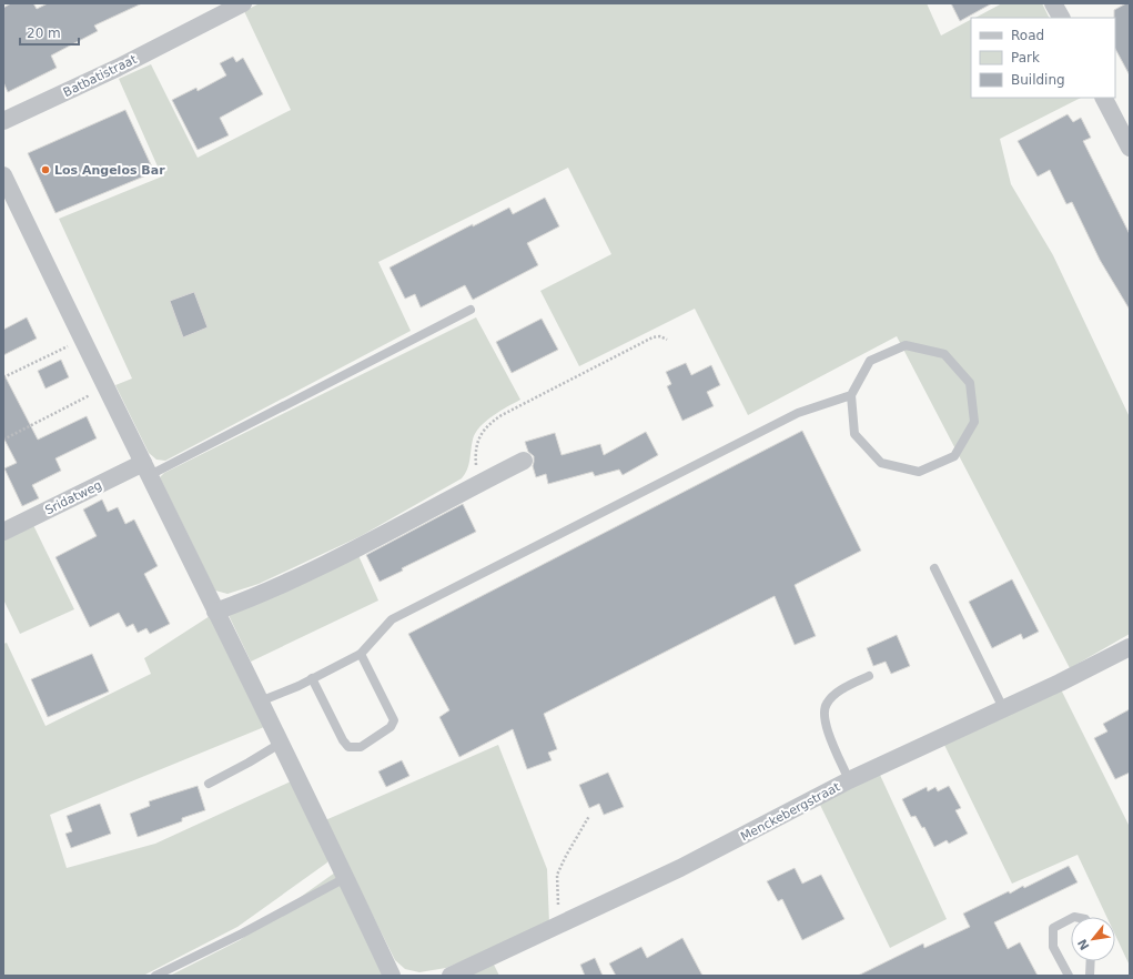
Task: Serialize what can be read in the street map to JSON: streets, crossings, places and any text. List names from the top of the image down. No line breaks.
{"streets":{"street":["Batbatistraat","Sridatweg","Menckebergstraat"]},"places":["Los Angelos Bar"],"legend":["Road","Park","Building"],"scale_bar":"20 m","north":"bottom left"}
